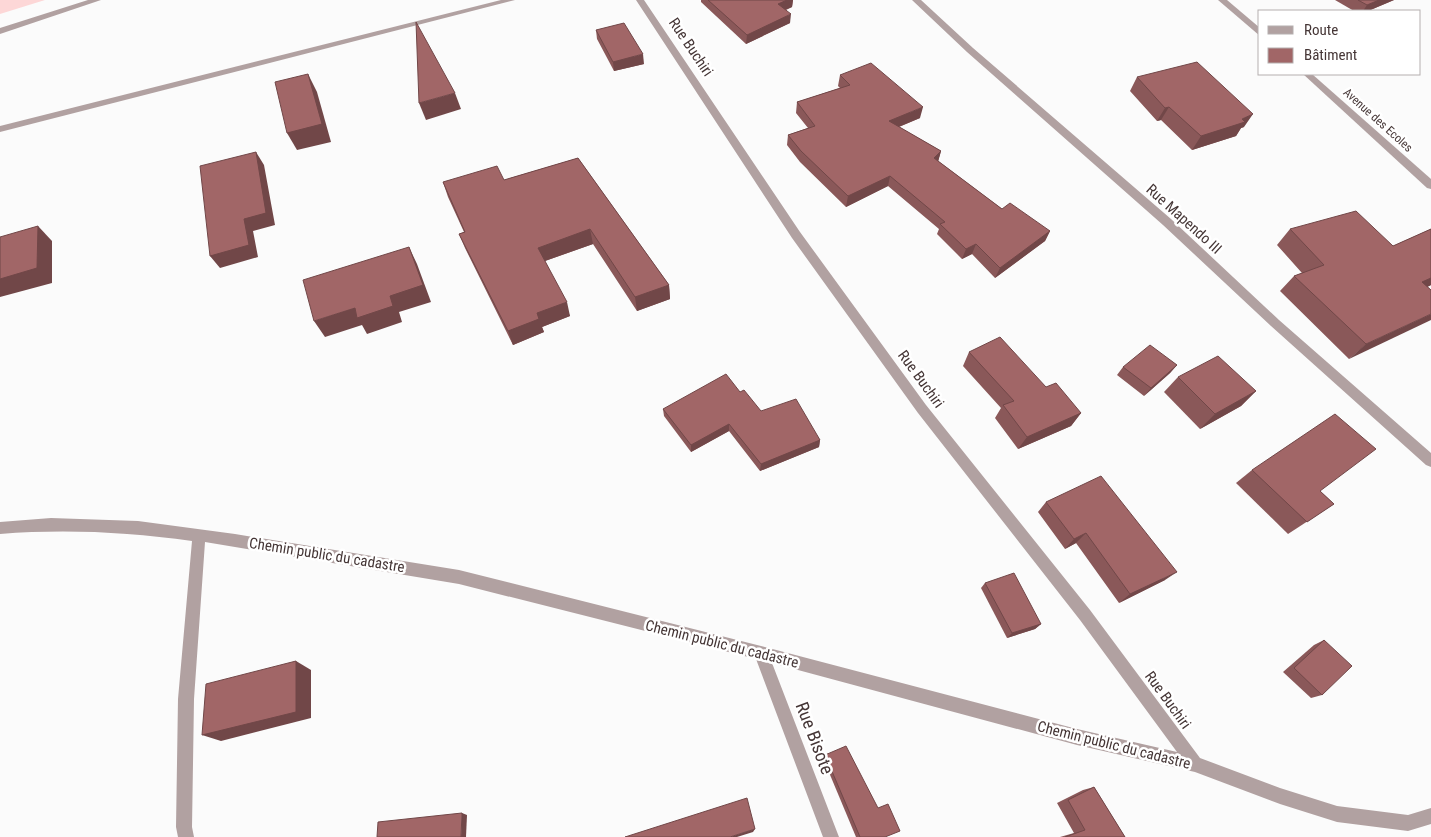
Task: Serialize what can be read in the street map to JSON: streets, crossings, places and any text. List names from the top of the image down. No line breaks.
{"streets":{"street":["Rue Buchiri","Avenue des Ecoles","Rue Mapendo III","Chemin public du cadastre","Rue Bisote"]},"crossings":[["Rue Buchiri","Chemin public du cadastre"],["Chemin public du cadastre","Rue Bisote"]],"legend":["Route","Bâtiment"]}
